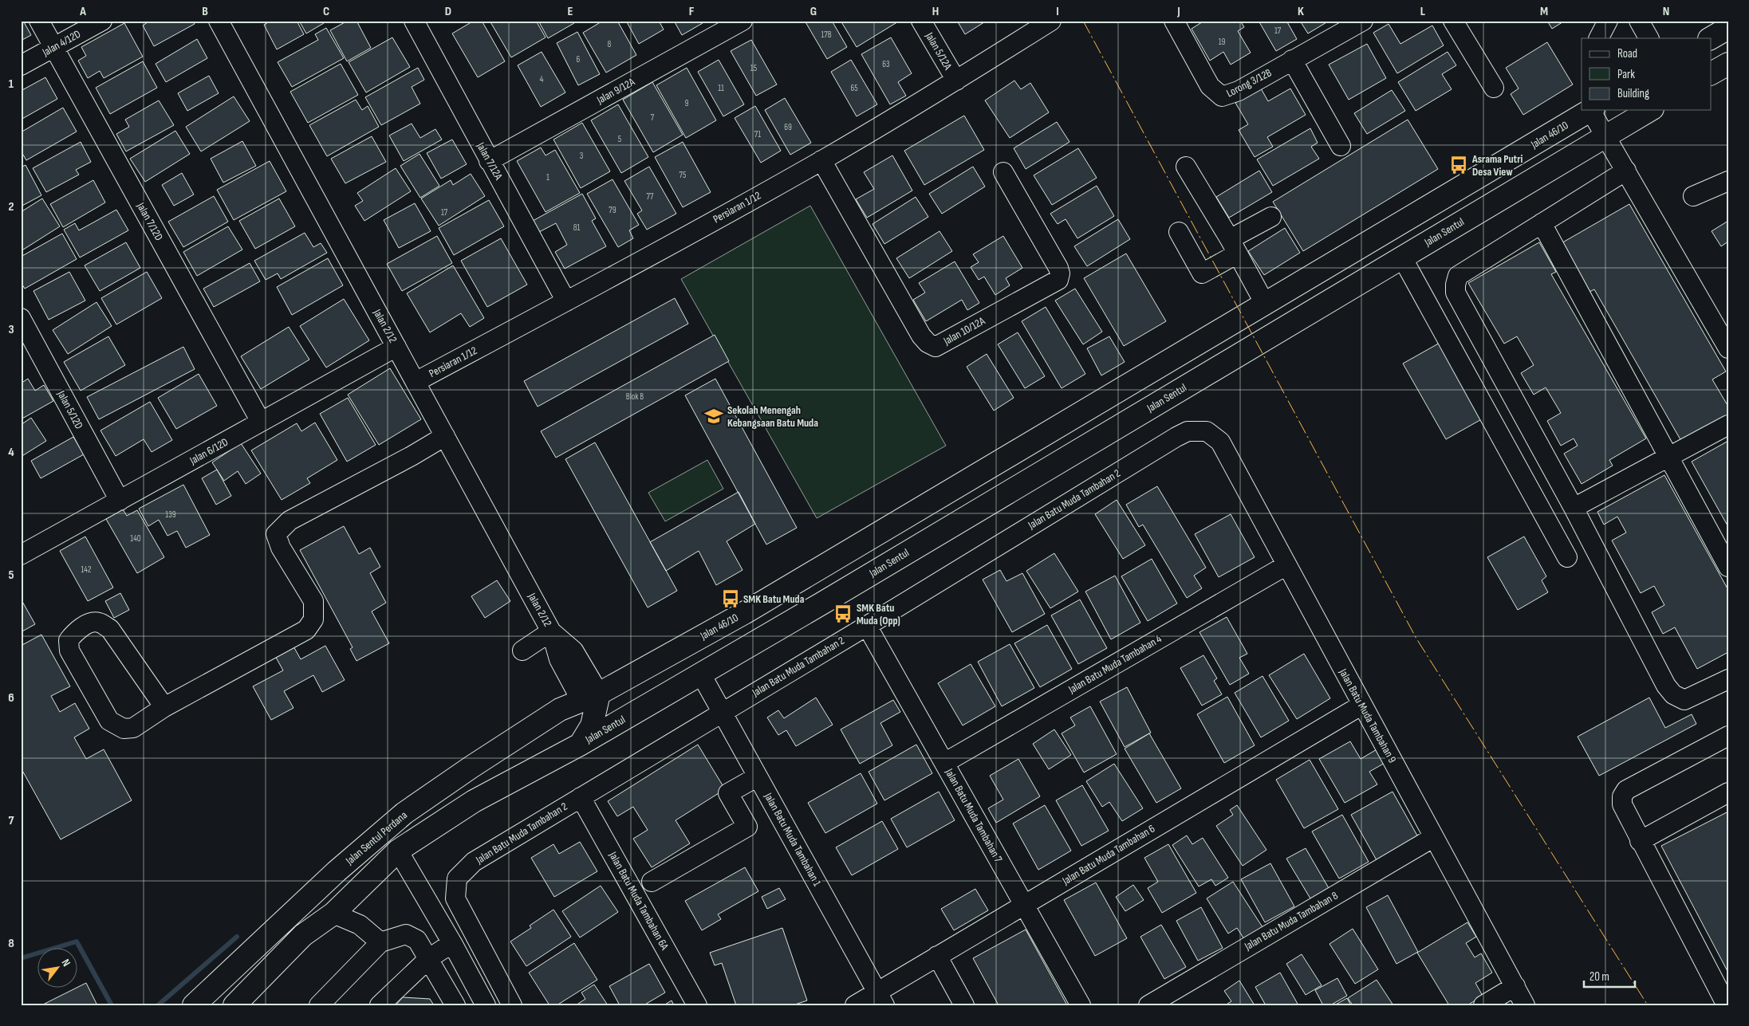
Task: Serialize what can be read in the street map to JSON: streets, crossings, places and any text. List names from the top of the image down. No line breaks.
{"streets":{"main road":["Jalan 46/10","Jalan Sentul","Jalan Sentul Perdana"],"street":["Jalan 4/12D","Jalan 5/12A","Lorong 3/12B","Jalan 9/12A","Jalan 7/12A","Persiaran 1/12","Jalan 7/12D","Jalan 2/12","Jalan 10/12A","Jalan 5/12D","Jalan 6/12D","Jalan Batu Muda Tambahan 2","Jalan Batu Muda Tambahan 4","Jalan Batu Muda Tambahan 9","Jalan Batu Muda Tambahan 7","Jalan Batu Muda Tambahan 1","Jalan Batu Muda Tambahan 6","Jalan Batu Muda Tambahan 6A","Jalan Batu Muda Tambahan 8"]},"crossings":[["Jalan 4/12D","Jalan 7/12D"],["Jalan 5/12A","Persiaran 1/12"],["Jalan 9/12A","Jalan 7/12A"],["Jalan 46/10","Jalan 2/12"],["Jalan 46/10","Jalan Sentul Perdana"],["Jalan 7/12A","Persiaran 1/12"],["Persiaran 1/12","Jalan 2/12"],["Persiaran 1/12","Jalan 10/12A"],["Jalan 7/12D","Jalan 6/12D"],["Jalan Sentul","Jalan Batu Muda Tambahan 1"],["Jalan 2/12","Jalan 6/12D"],["Jalan 2/12","Jalan Sentul Perdana"],["Jalan 5/12D","Jalan 6/12D"],["Jalan Batu Muda Tambahan 2","Jalan Batu Muda Tambahan 9"],["Jalan Batu Muda Tambahan 2","Jalan Batu Muda Tambahan 7"],["Jalan Batu Muda Tambahan 2","Jalan Batu Muda Tambahan 1"],["Jalan Batu Muda Tambahan 2","Jalan Batu Muda Tambahan 6A"],["Jalan Batu Muda Tambahan 4","Jalan Batu Muda Tambahan 9"],["Jalan Batu Muda Tambahan 4","Jalan Batu Muda Tambahan 7"],["Jalan Batu Muda Tambahan 9","Jalan Batu Muda Tambahan 6"],["Jalan Batu Muda Tambahan 9","Jalan Batu Muda Tambahan 8"],["Jalan Batu Muda Tambahan 7","Jalan Batu Muda Tambahan 6"],["Jalan Batu Muda Tambahan 1","Jalan Batu Muda Tambahan 6"]],"places":{"bus stop":["Asrama Putri Desa View","SMK Batu Muda","SMK Batu Muda (Opp)"],"school or university":["Sekolah Menengah Kebangsaan Batu Muda"]},"house_numbers":["17","17B","19","8","6","63","15","4","11","65","9","7","69","71","5","3","75","1","77","79","17","81","Blok B","139","140","142"],"legend":["Road","Park","Building"],"scale_bar":"20 m","north":"top right","grid":{"columns":["A","B","C","D","E","F","G","H","I","J","K","L","M","N"],"rows":["1","2","3","4","5","6","7","8"]}}
